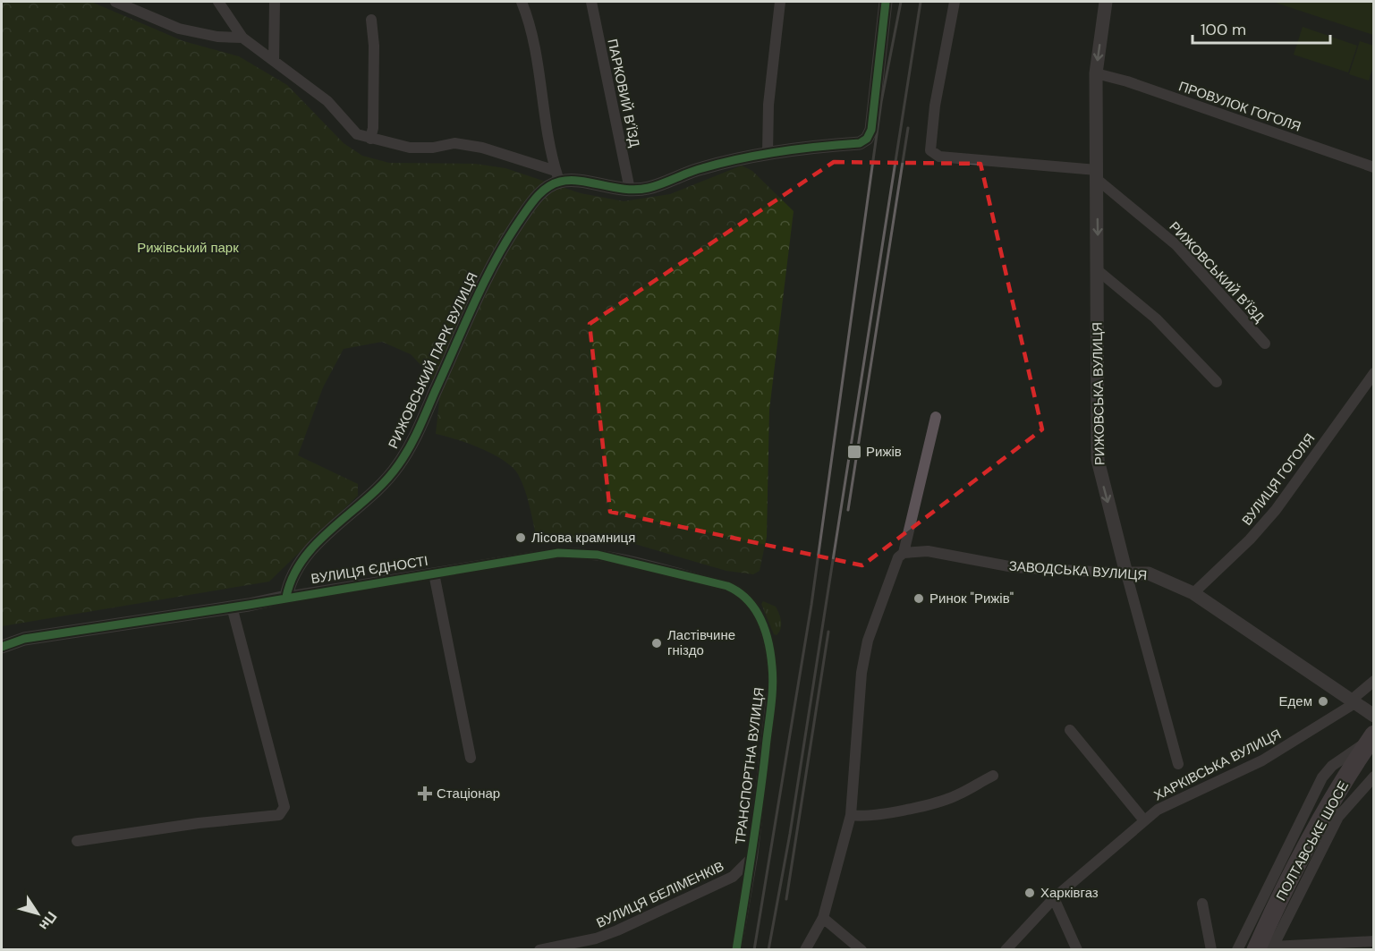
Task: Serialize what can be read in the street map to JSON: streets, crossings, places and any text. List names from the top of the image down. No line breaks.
{"streets":{"highway":["ПОЛТАВСЬКЕ ШОСЕ"],"street":["ПАРКОВИЙ В’ЇЗД","ПРОВУЛОК ГОГОЛЯ","РИЖОВСЬКИЙ В’ЇЗД","РИЖОВСЬКИЙ ПАРК ВУЛИЦЯ","РИЖОВСЬКА ВУЛИЦЯ","ВУЛИЦЯ ГОГОЛЯ","ВУЛИЦЯ ЄДНОСТІ","ЗАВОДСЬКА ВУЛИЦЯ","ХАРКІВСЬКА ВУЛИЦЯ","ТРАНСПОРТНА ВУЛИЦЯ","ВУЛИЦЯ БЕЛІМЕНКІВ"]},"crossings":[["ПРОВУЛОК ГОГОЛЯ","РИЖОВСЬКА ВУЛИЦЯ"],["РИЖОВСЬКИЙ В’ЇЗД","РИЖОВСЬКА ВУЛИЦЯ"],["РИЖОВСЬКИЙ ПАРК ВУЛИЦЯ","ВУЛИЦЯ ЄДНОСТІ"],["РИЖОВСЬКА ВУЛИЦЯ","ЗАВОДСЬКА ВУЛИЦЯ"],["ВУЛИЦЯ ГОГОЛЯ","ЗАВОДСЬКА ВУЛИЦЯ"],["ВУЛИЦЯ ЄДНОСТІ","ТРАНСПОРТНА ВУЛИЦЯ"],["ЗАВОДСЬКА ВУЛИЦЯ","ХАРКІВСЬКА ВУЛИЦЯ"],["ТРАНСПОРТНА ВУЛИЦЯ","ВУЛИЦЯ БЕЛІМЕНКІВ"]],"one_way":["РИЖОВСЬКА ВУЛИЦЯ"],"parks":["Рижівський парк"],"places":{"transit":["Рижів"],"other":["Лісова крамниця","Ринок \"Рижів\"","Ластівчине гніздо","Едем","Харківгаз"],"health":["Стаціонар"]},"scale_bar":"100 m","north":"bottom right"}
